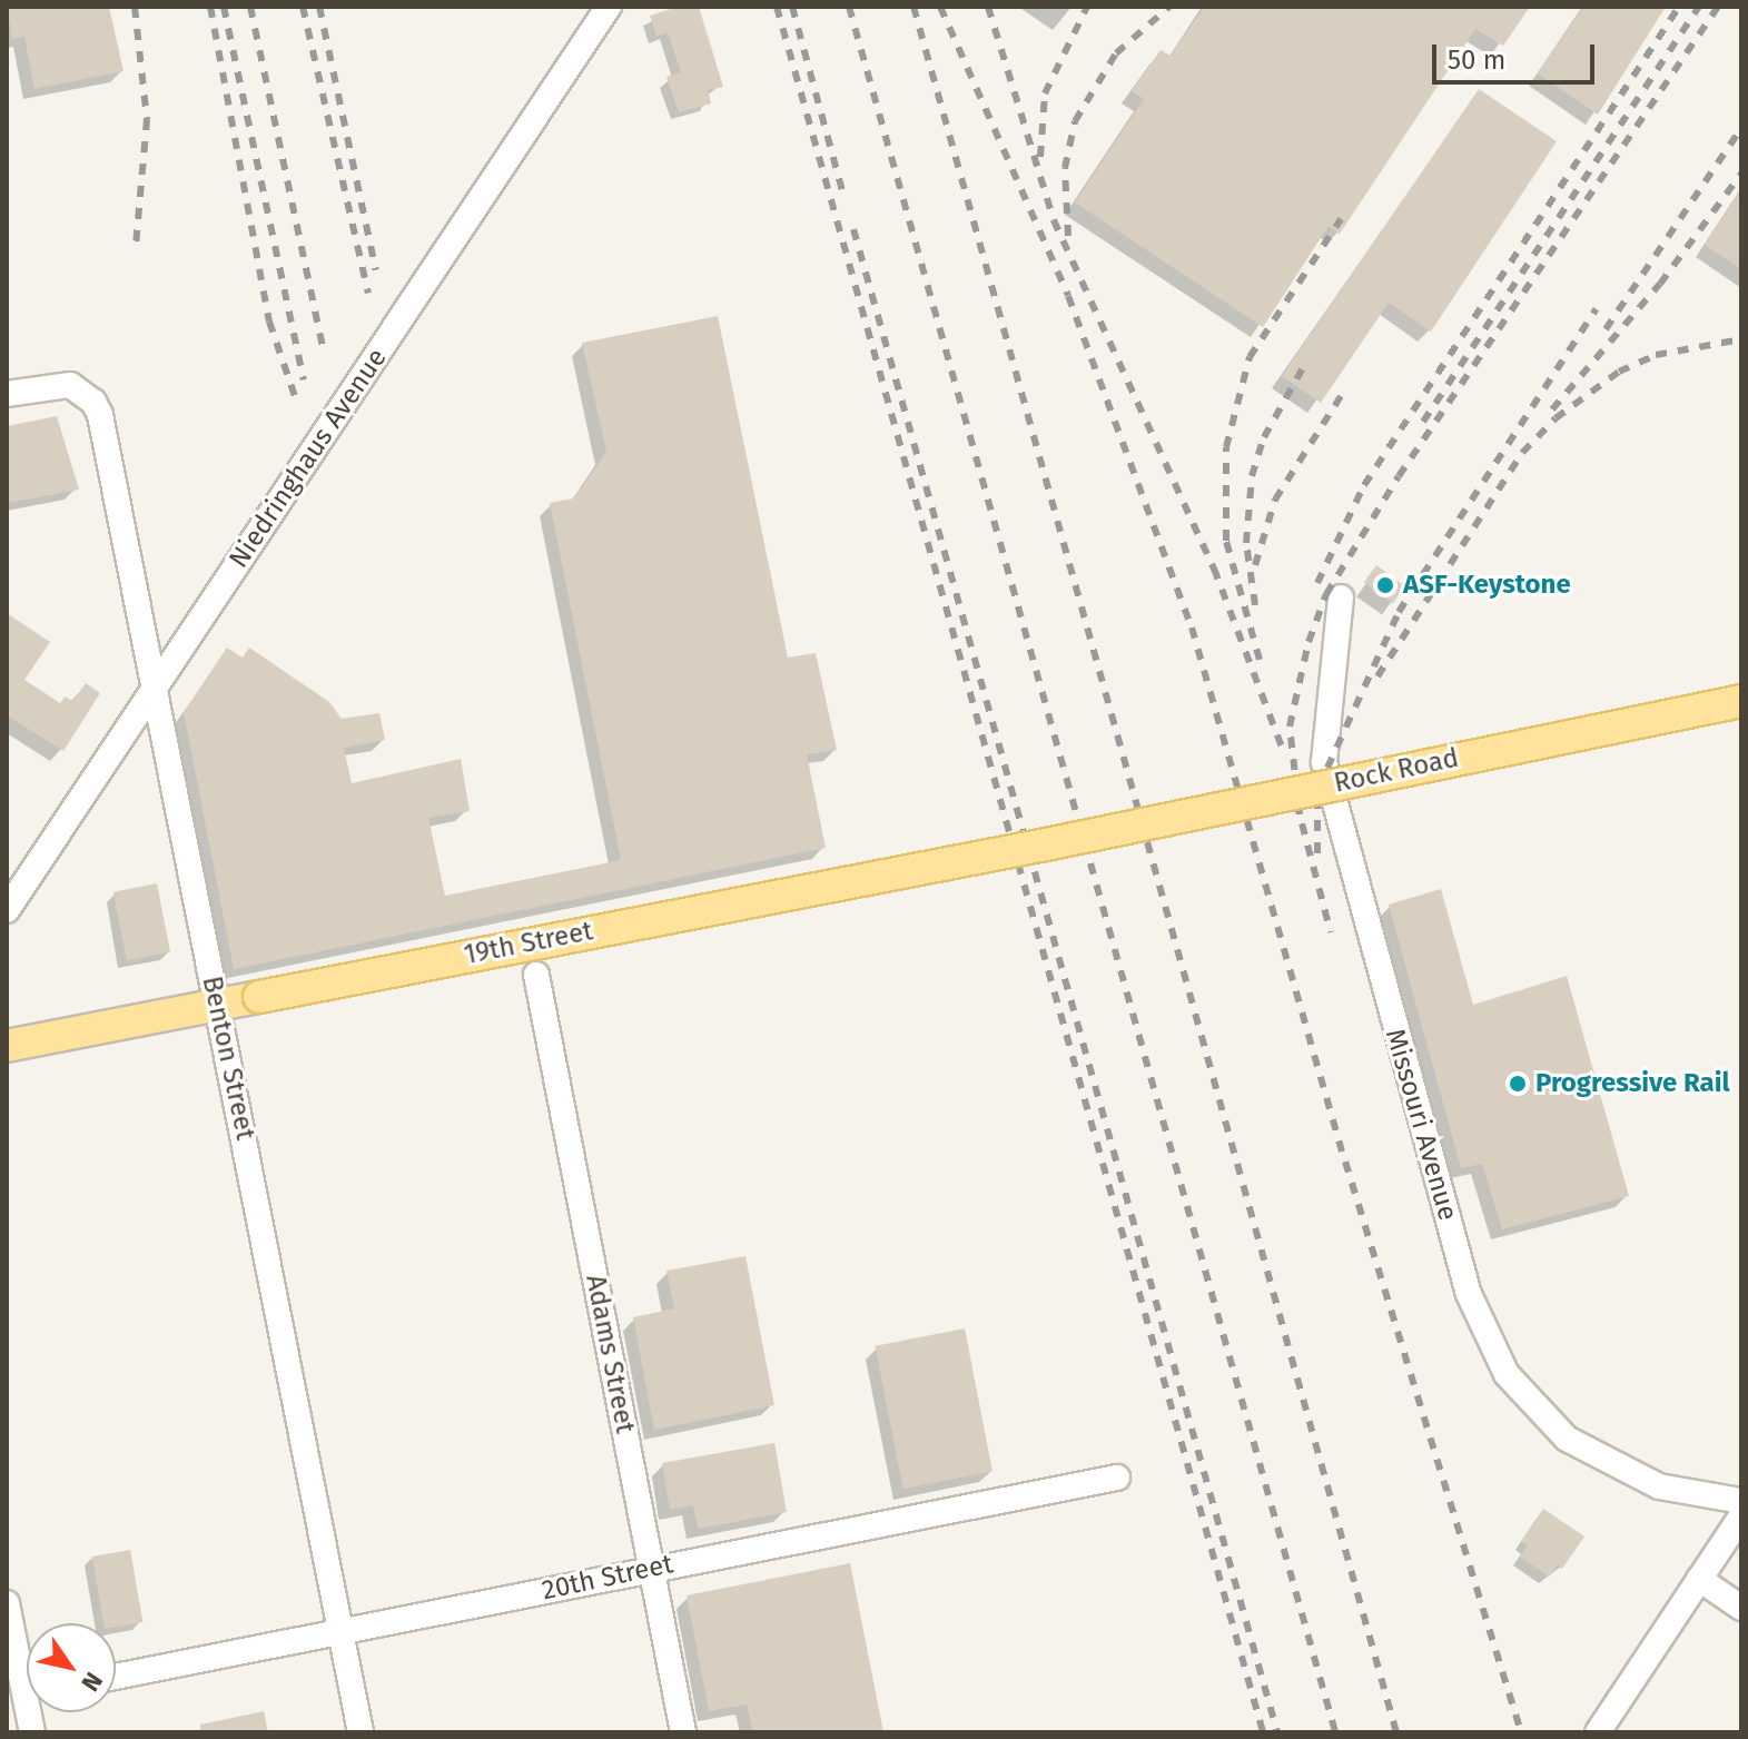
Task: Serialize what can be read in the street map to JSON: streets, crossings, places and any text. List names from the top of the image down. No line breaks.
{"streets":{"main road":["Rock Road","19th Street"],"street":["Niedringhaus Avenue","Benton Street","Missouri Avenue","Adams Street","20th Street"]},"crossings":[["Niedringhaus Avenue","Benton Street"],["Rock Road","19th Street"],["19th Street","Benton Street"],["Benton Street","20th Street"],["Adams Street","20th Street"]],"places":["ASF-Keystone","Progressive Rail"],"scale_bar":"50 m","north":"bottom right"}
